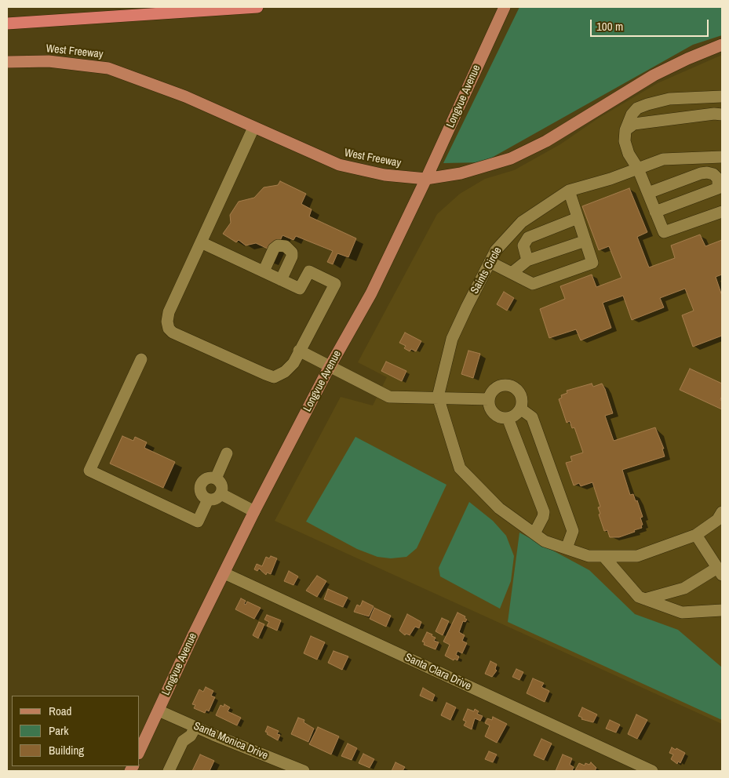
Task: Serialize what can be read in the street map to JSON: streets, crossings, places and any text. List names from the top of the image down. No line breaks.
{"streets":{"main road":["West Freeway","Longvue Avenue"],"street":["Saints Circle","Santa Clara Drive","Santa Monica Drive"]},"crossings":[["West Freeway","Longvue Avenue"],["Longvue Avenue","Santa Clara Drive"],["Longvue Avenue","Santa Monica Drive"]],"legend":["Road","Park","Building"],"scale_bar":"100 m"}
